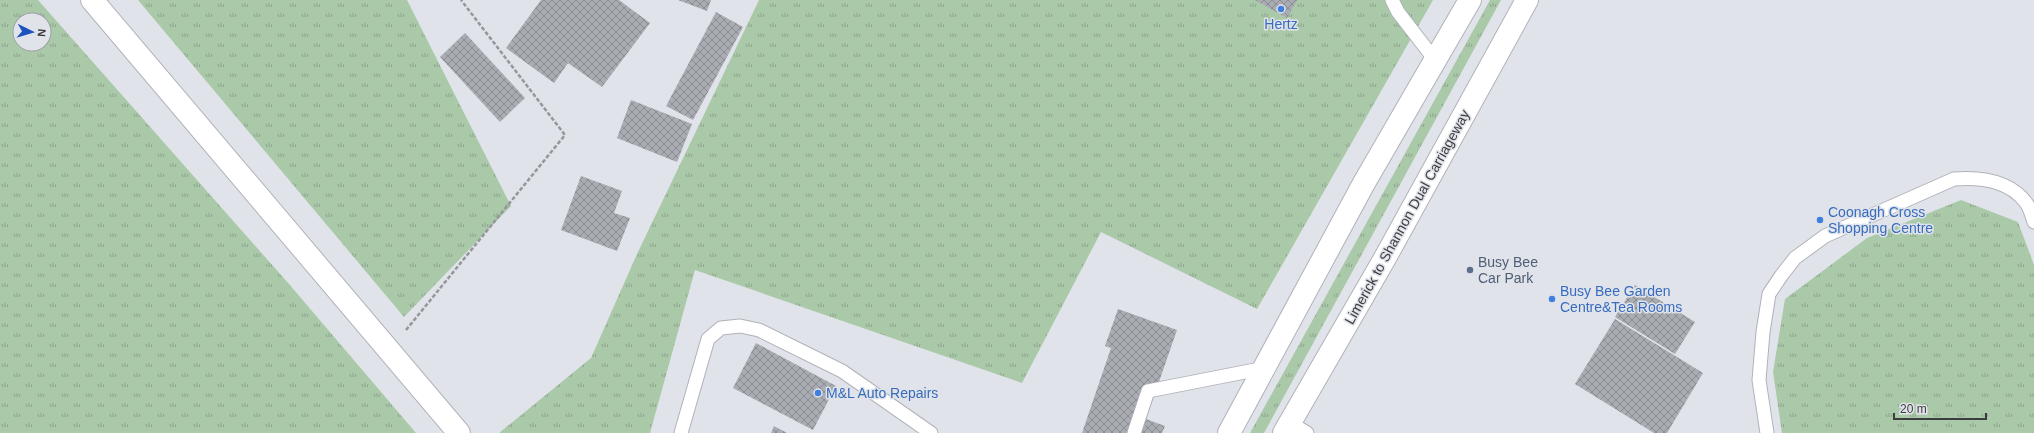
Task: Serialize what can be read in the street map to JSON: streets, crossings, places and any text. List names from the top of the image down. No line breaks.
{"streets":{"main road":["Limerick to Shannon Dual Carriageway"]},"places":["Hertz","Coonagh Cross Shopping Centre","Busy Bee Car Park","Busy Bee Garden Centre&Tea Rooms","M&L Auto Repairs"],"scale_bar":"20 m","north":"right"}
